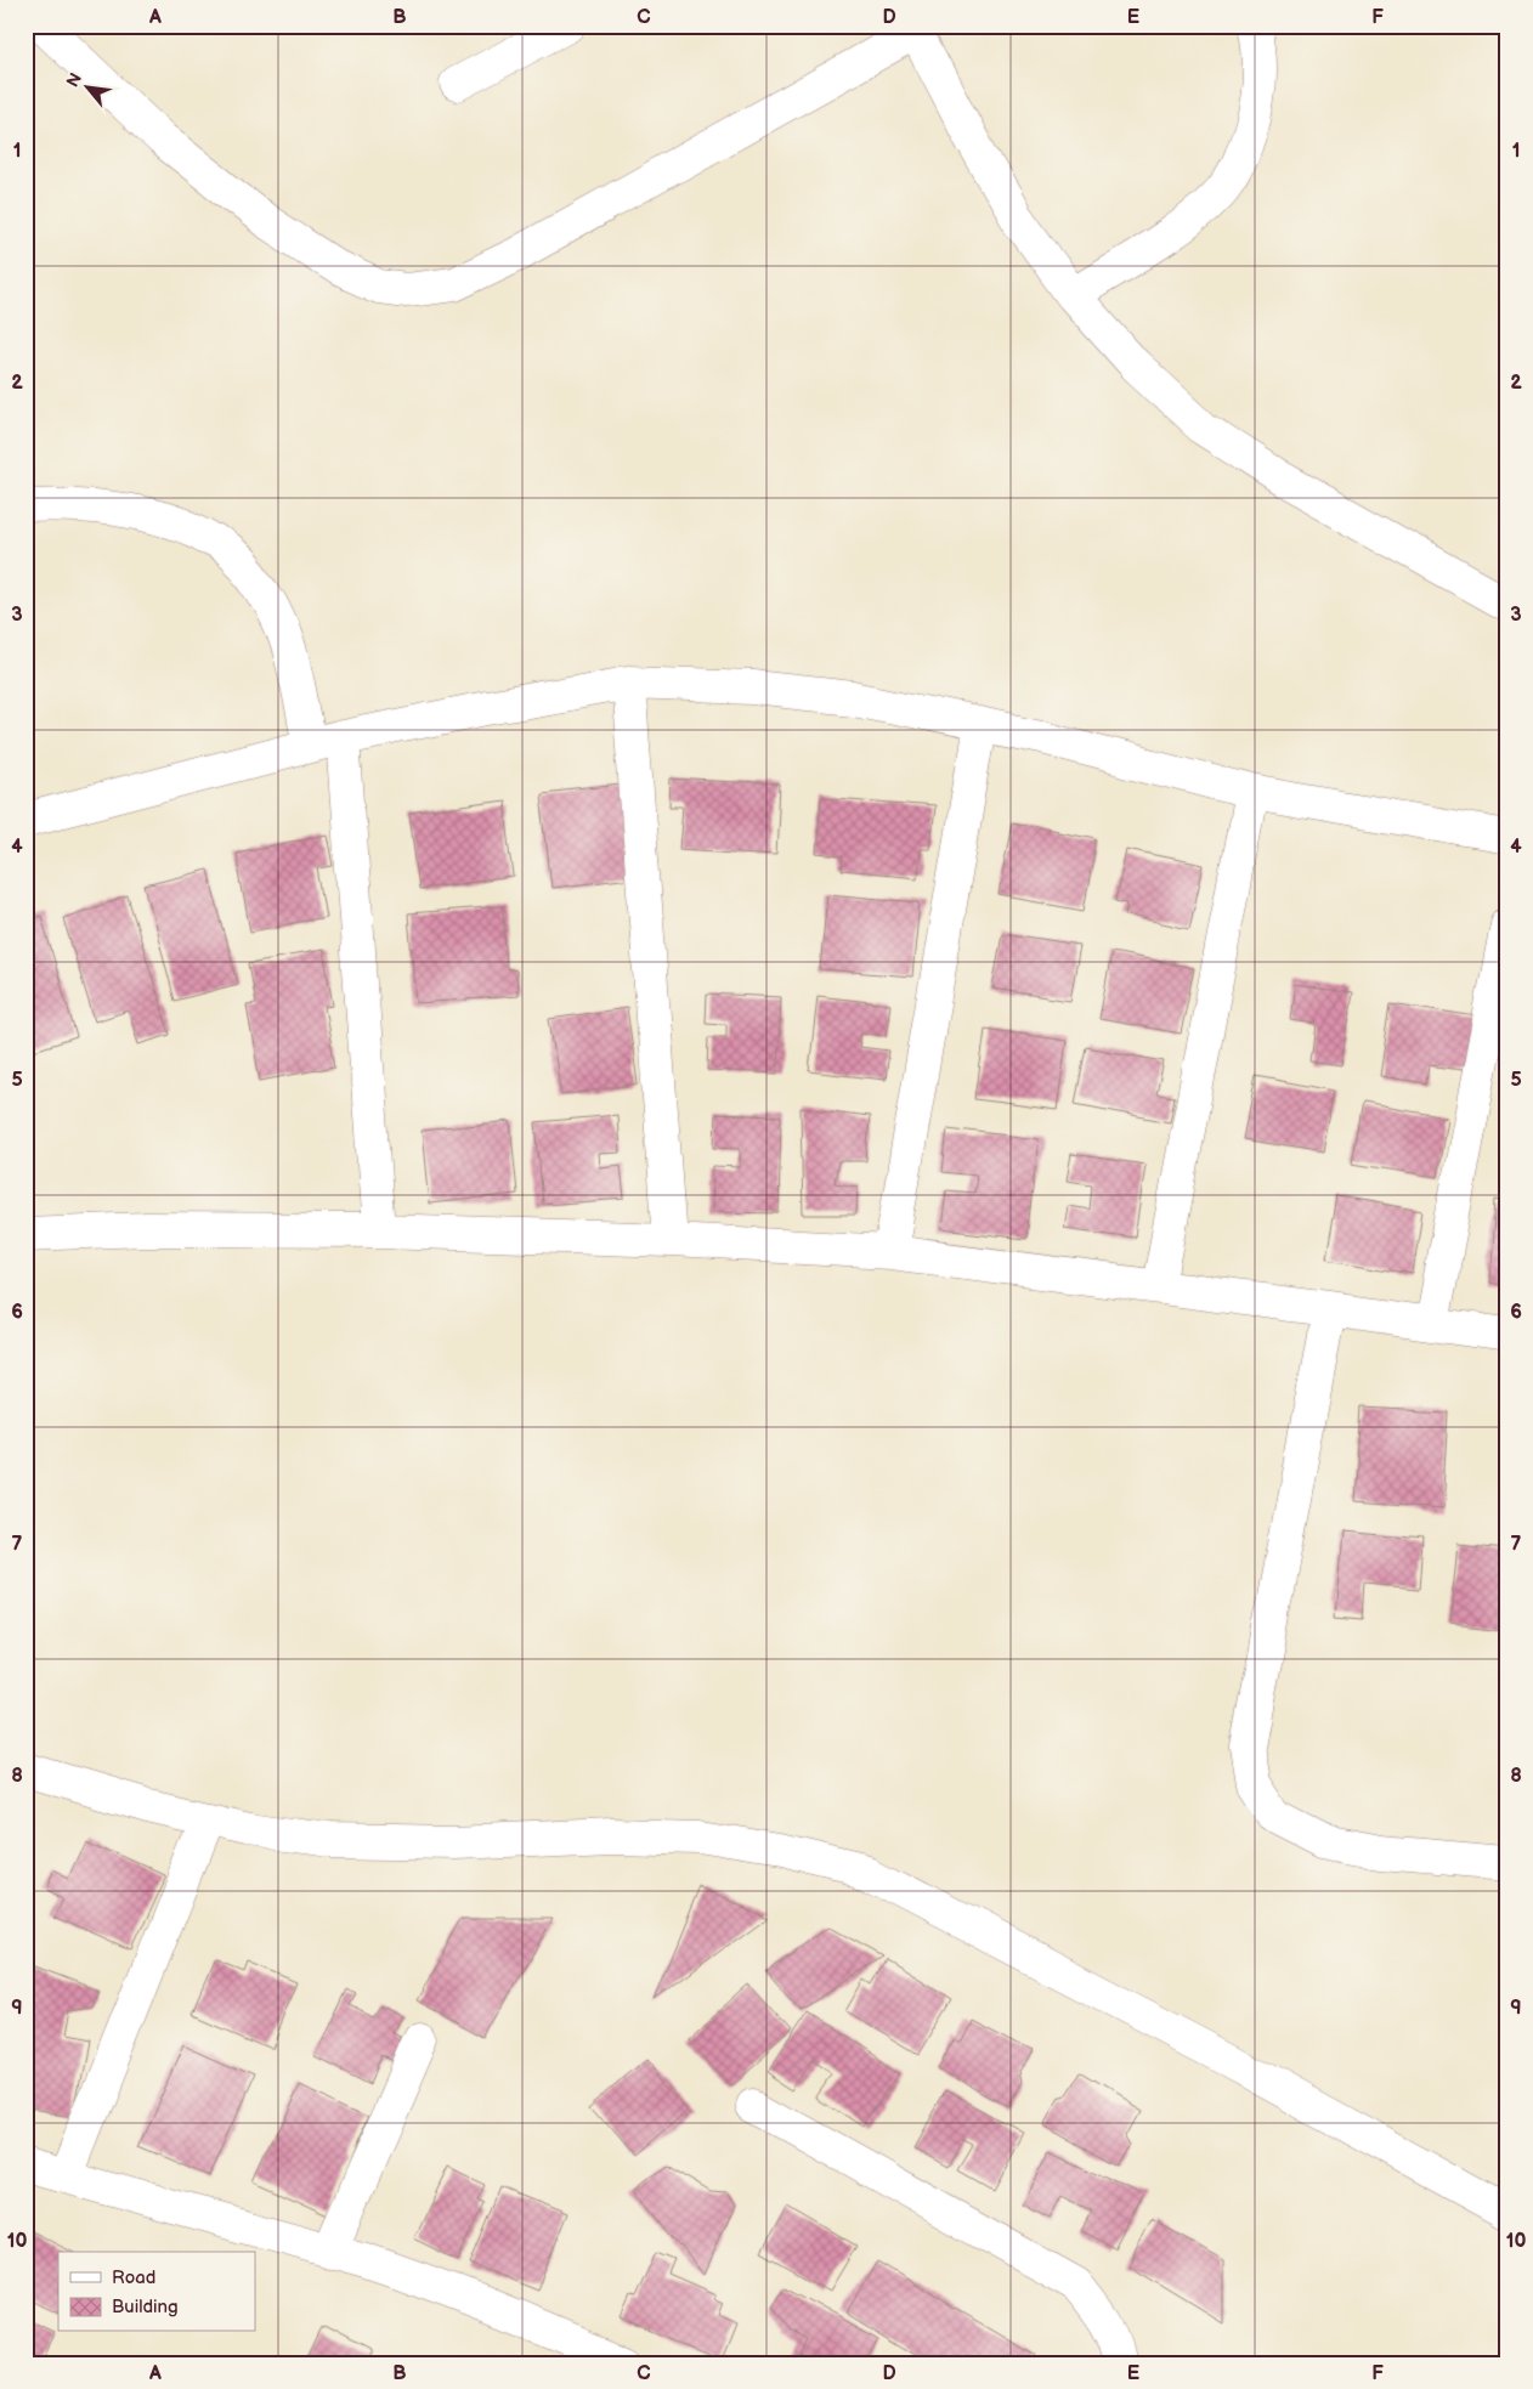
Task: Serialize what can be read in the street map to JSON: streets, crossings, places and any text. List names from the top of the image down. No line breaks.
{"legend":["Road","Building"],"north":"top left","grid":{"columns":["A","B","C","D","E","F"],"rows":["1","2","3","4","5","6","7","8","9","10"]}}
